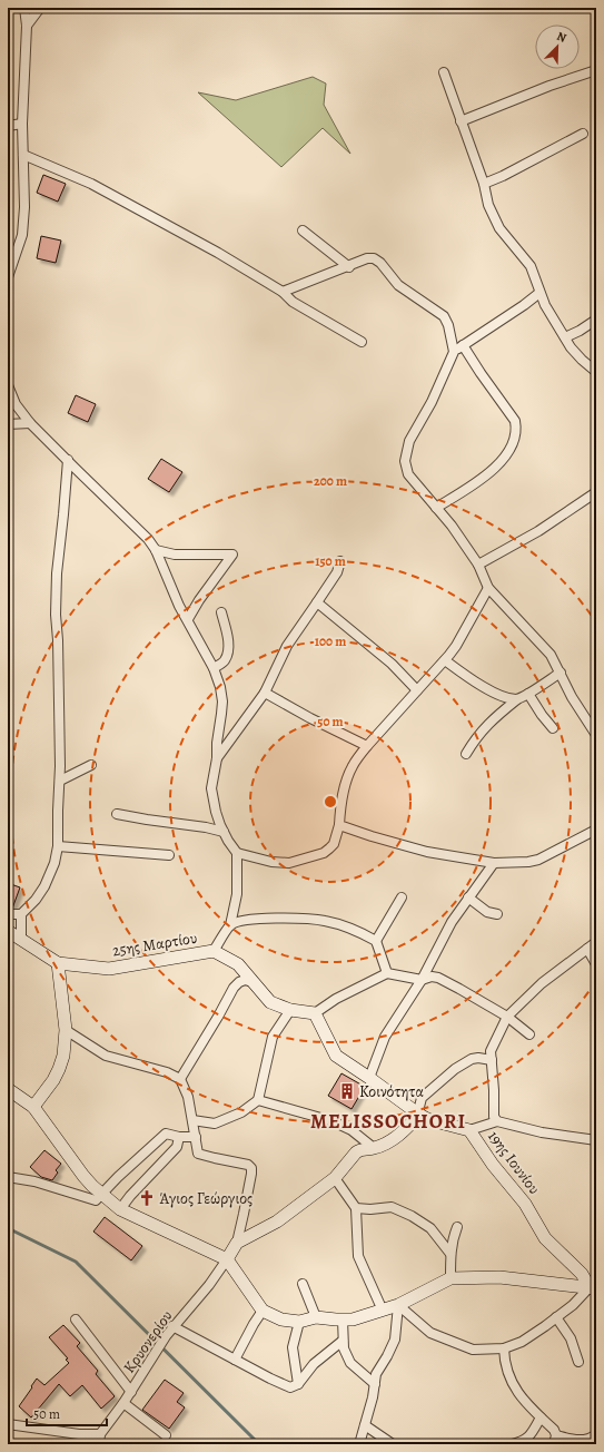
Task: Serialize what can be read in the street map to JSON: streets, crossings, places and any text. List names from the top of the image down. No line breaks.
{"streets":{"main road":["25ης Μαρτίου","19ης Ιουνίου"],"street":["Κρυονερίου"]},"districts":["MELISSOCHORI"],"places":{"building":["Κοινότητα"],"church":["Άγιος Γεώργιος"]},"scale_bar":"50 m","north":"top right","rings":["200 m","150 m","100 m","50 m"]}
